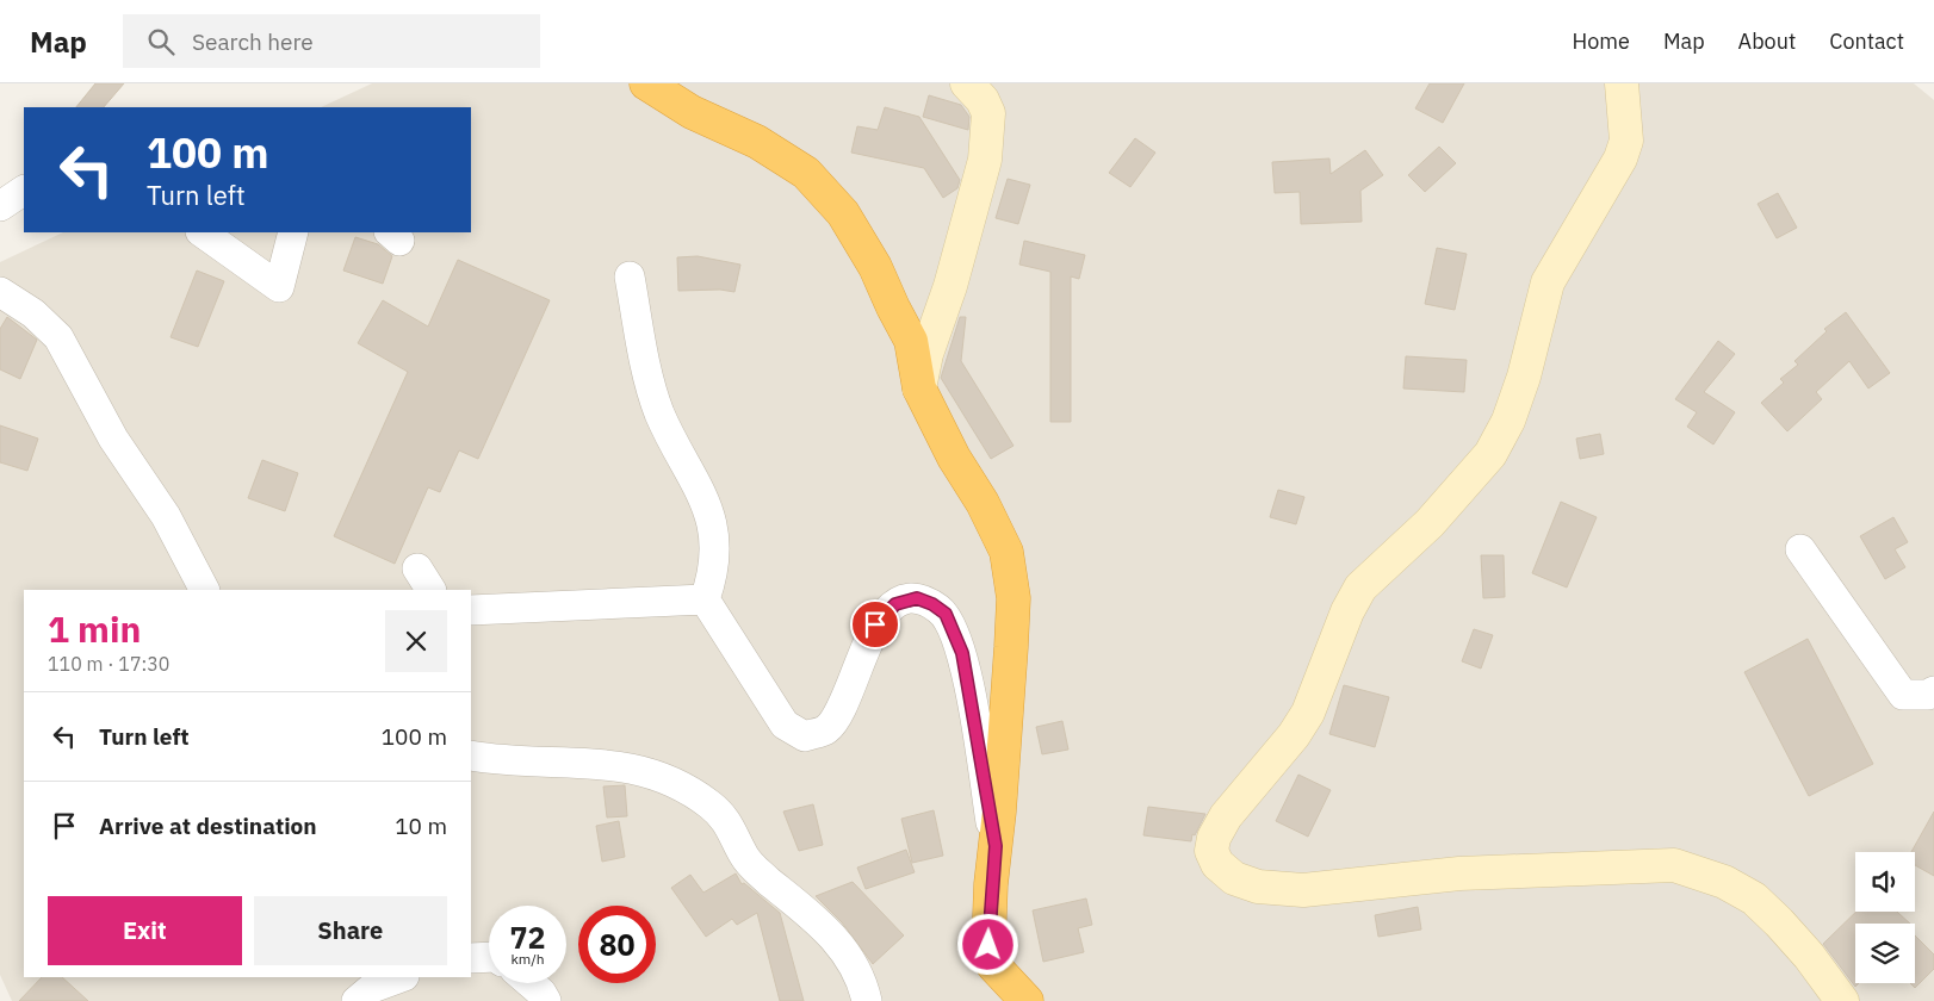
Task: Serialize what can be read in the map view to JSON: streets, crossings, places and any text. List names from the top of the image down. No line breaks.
{"page":{"header":"Map","search":"Search here","nav":["Home","Map","About","Contact"],"turn":["100 m","Turn left"],"heading":["1 min","110 m · 17:30"],"list":[{"name":"Turn left","value":"100 m"},{"name":"Arrive at destination","value":"10 m"}],"buttons":["Exit","Share"],"speed":"72 km/h","limit":"80"}}
